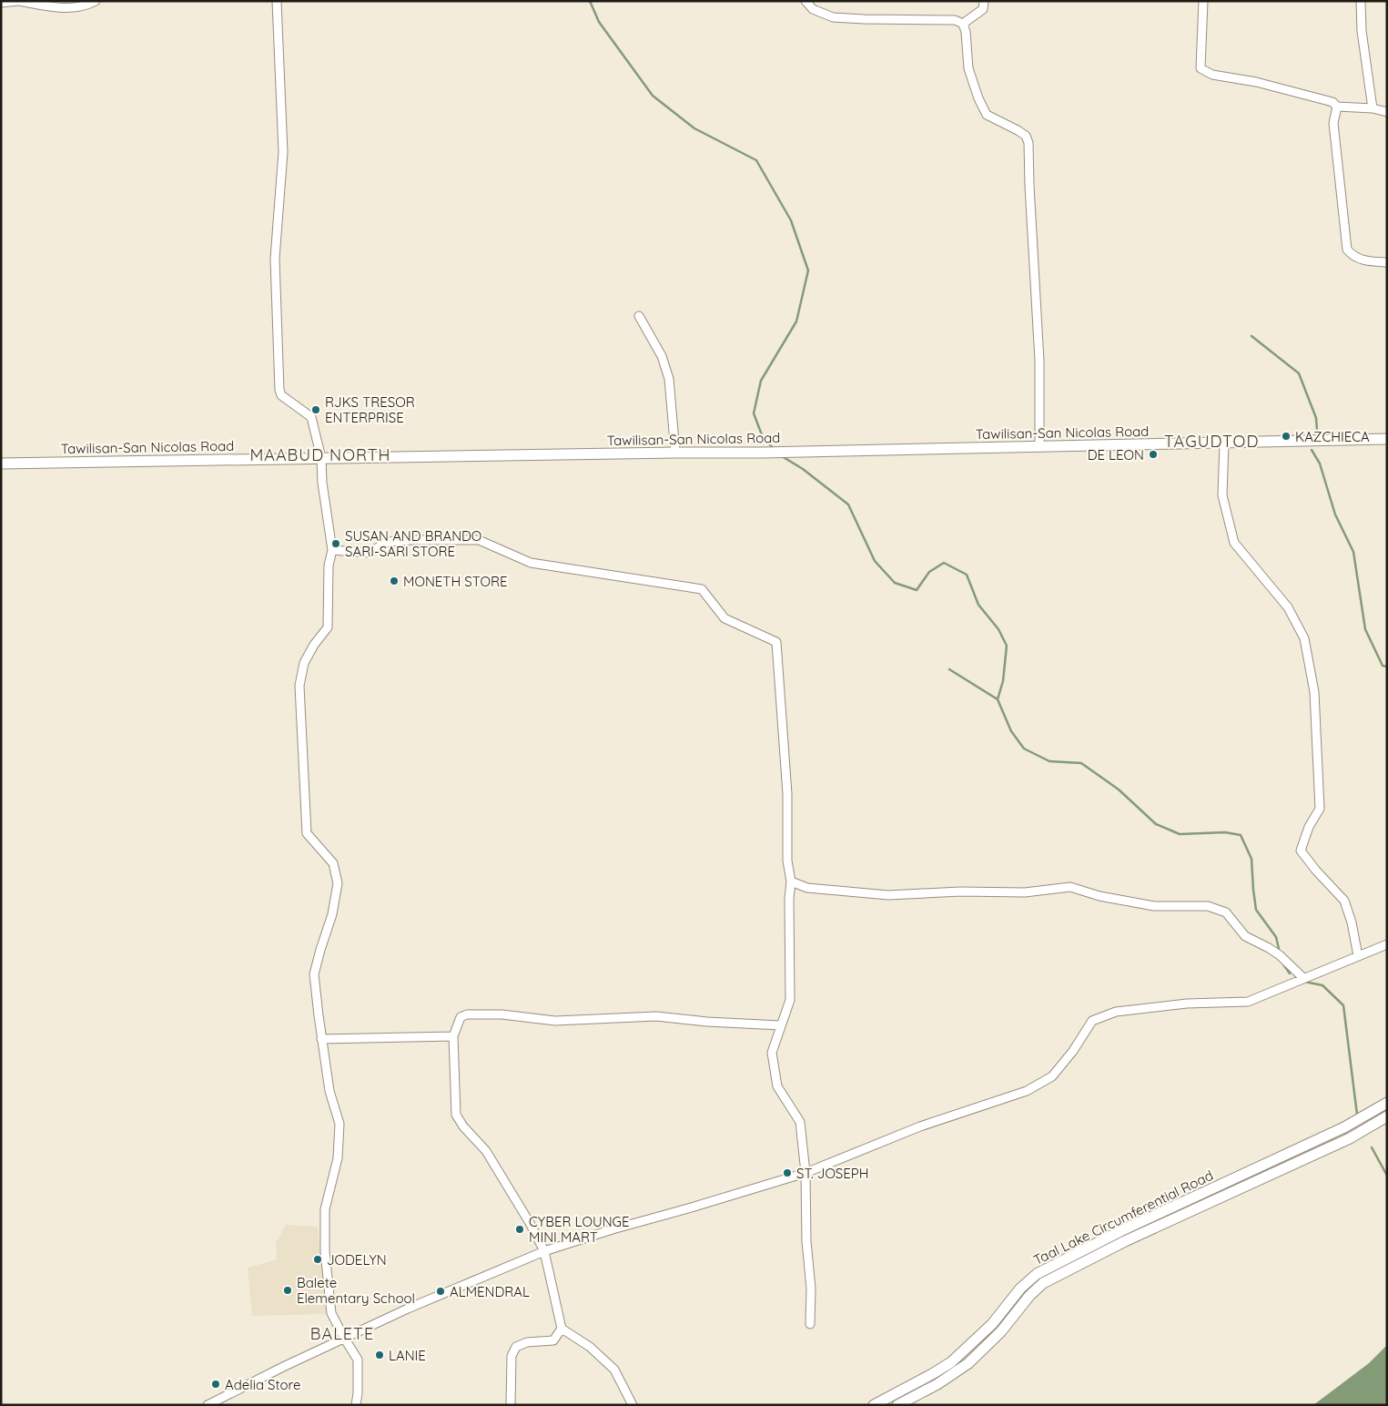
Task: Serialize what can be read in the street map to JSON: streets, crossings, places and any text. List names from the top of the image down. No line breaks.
{"streets":{"main road":["Tawilisan-San Nicolas Road","Taal Lake Circumferential Road"]},"districts":["TAGUDTOD","MAABUD NORTH","BALETE"],"places":["RJKS TRESOR ENTERPRISE","KAZCHIECA","DE LEON","SUSAN AND BRANDO SARI-SARI STORE","MONETH STORE","ST. JOSEPH","CYBER LOUNGE MINI MART","JODELYN","Balete Elementary School","ALMENDRAL","LANIE","Adelia Store"]}
